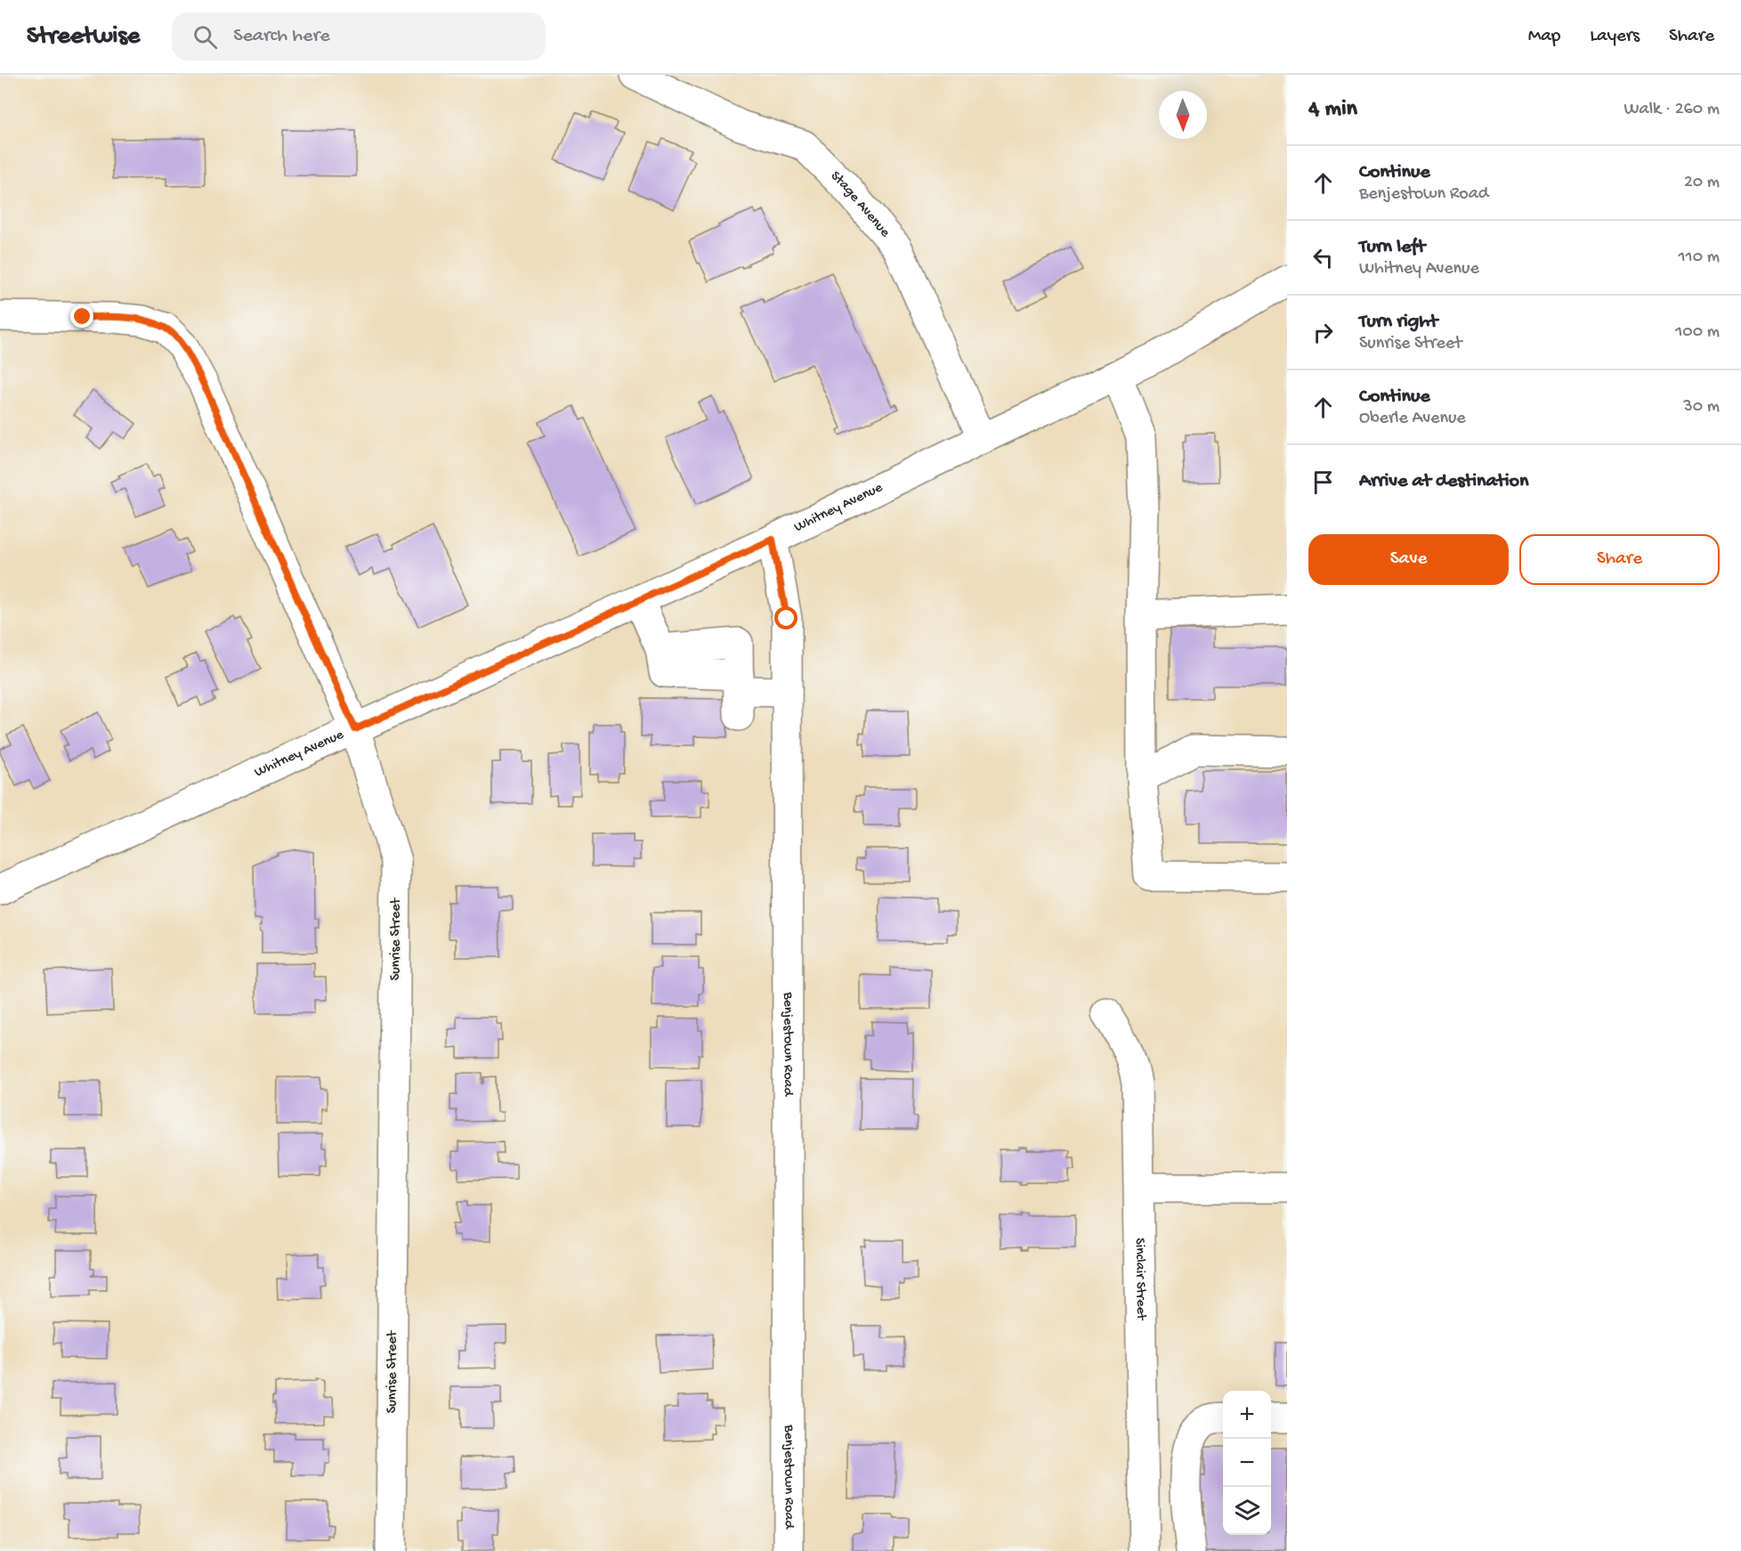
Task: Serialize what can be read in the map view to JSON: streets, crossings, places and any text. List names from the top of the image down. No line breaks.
{"streets":{"street":["Stage Avenue","Whitney Avenue","Sunrise Street","Benjestown Road","Sinclair Street"]},"crossings":[["Stage Avenue","Whitney Avenue"],["Whitney Avenue","Sunrise Street"],["Whitney Avenue","Benjestown Road"]],"north":"bottom","page":{"header":"Streetwise","search":"Search here","nav":["Map","Layers","Share"],"heading":["4 min","Walk · 260 m"],"list":[["Continue","Benjestown Road","20 m"],["Turn left","Whitney Avenue","110 m"],["Turn right","Sunrise Street","100 m"],["Continue","Oberle Avenue","30 m"],"Arrive at destination"],"buttons":["Save","Share"],"map_buttons":["+","−"]}}
